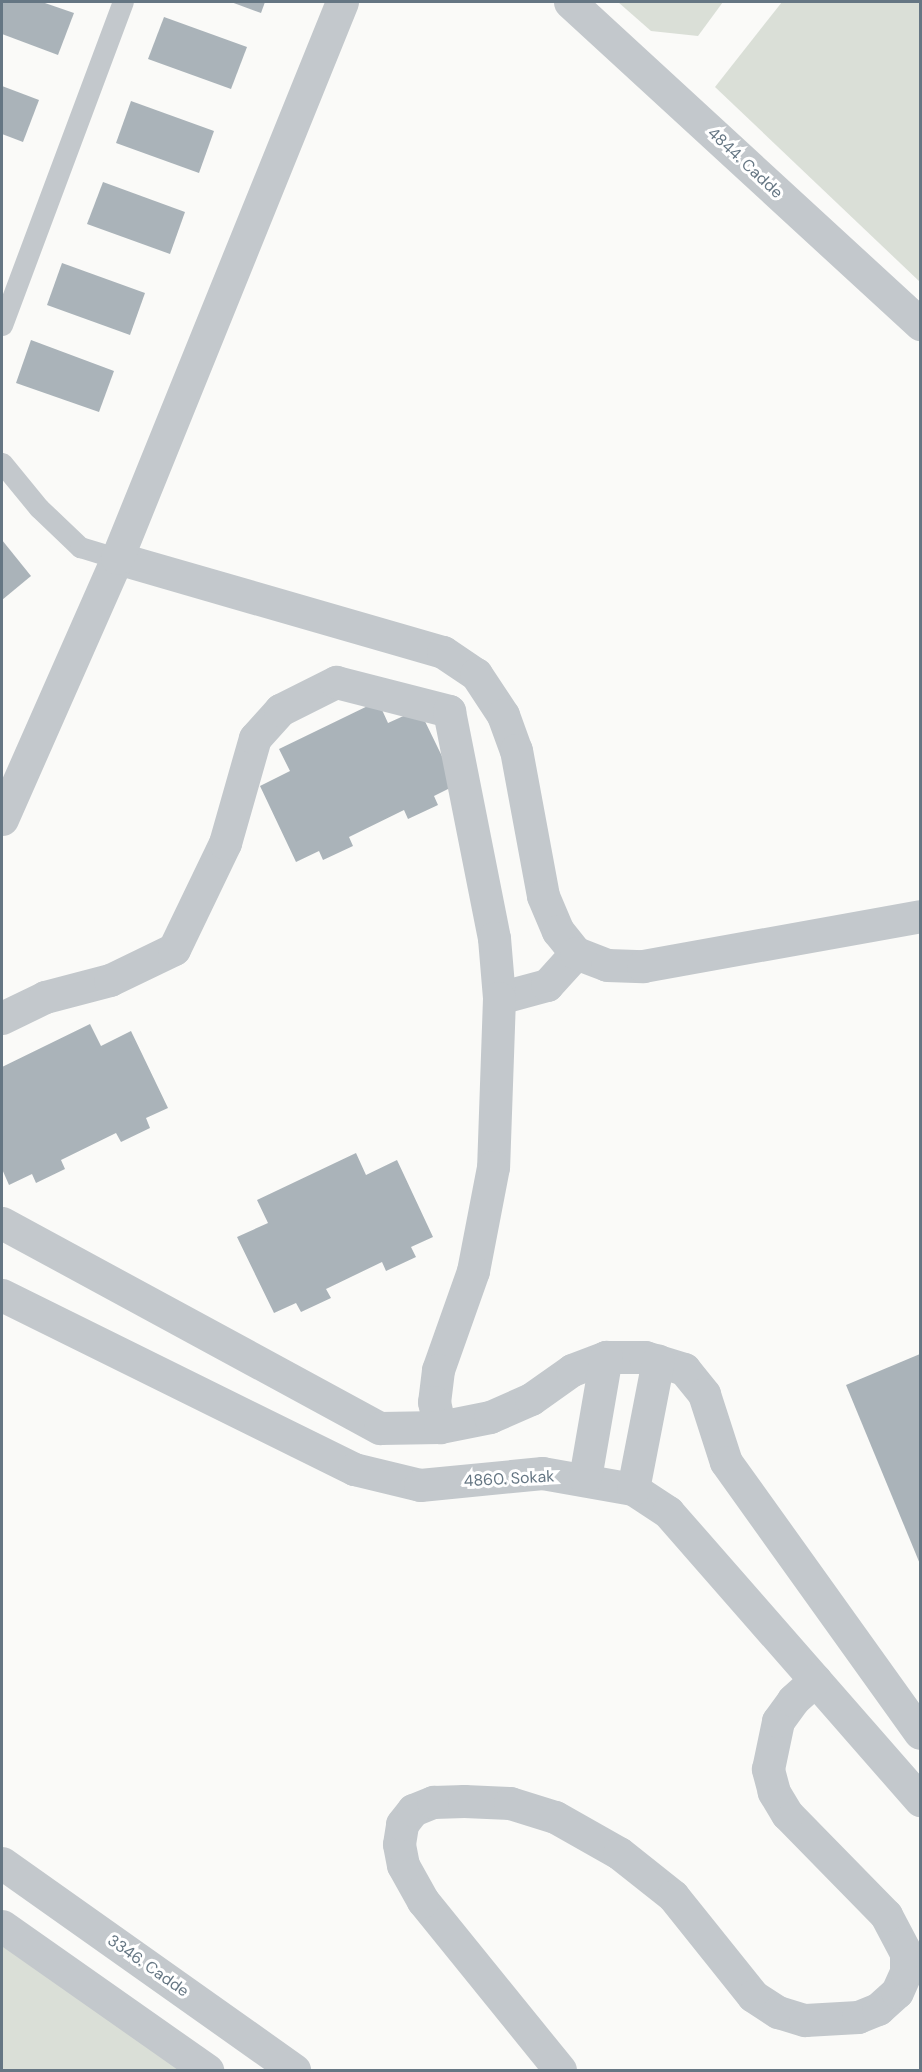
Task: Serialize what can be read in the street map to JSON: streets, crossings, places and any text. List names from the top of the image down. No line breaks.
{"streets":{"street":["4844. Cadde","4860. Sokak","3346. Cadde"]}}
